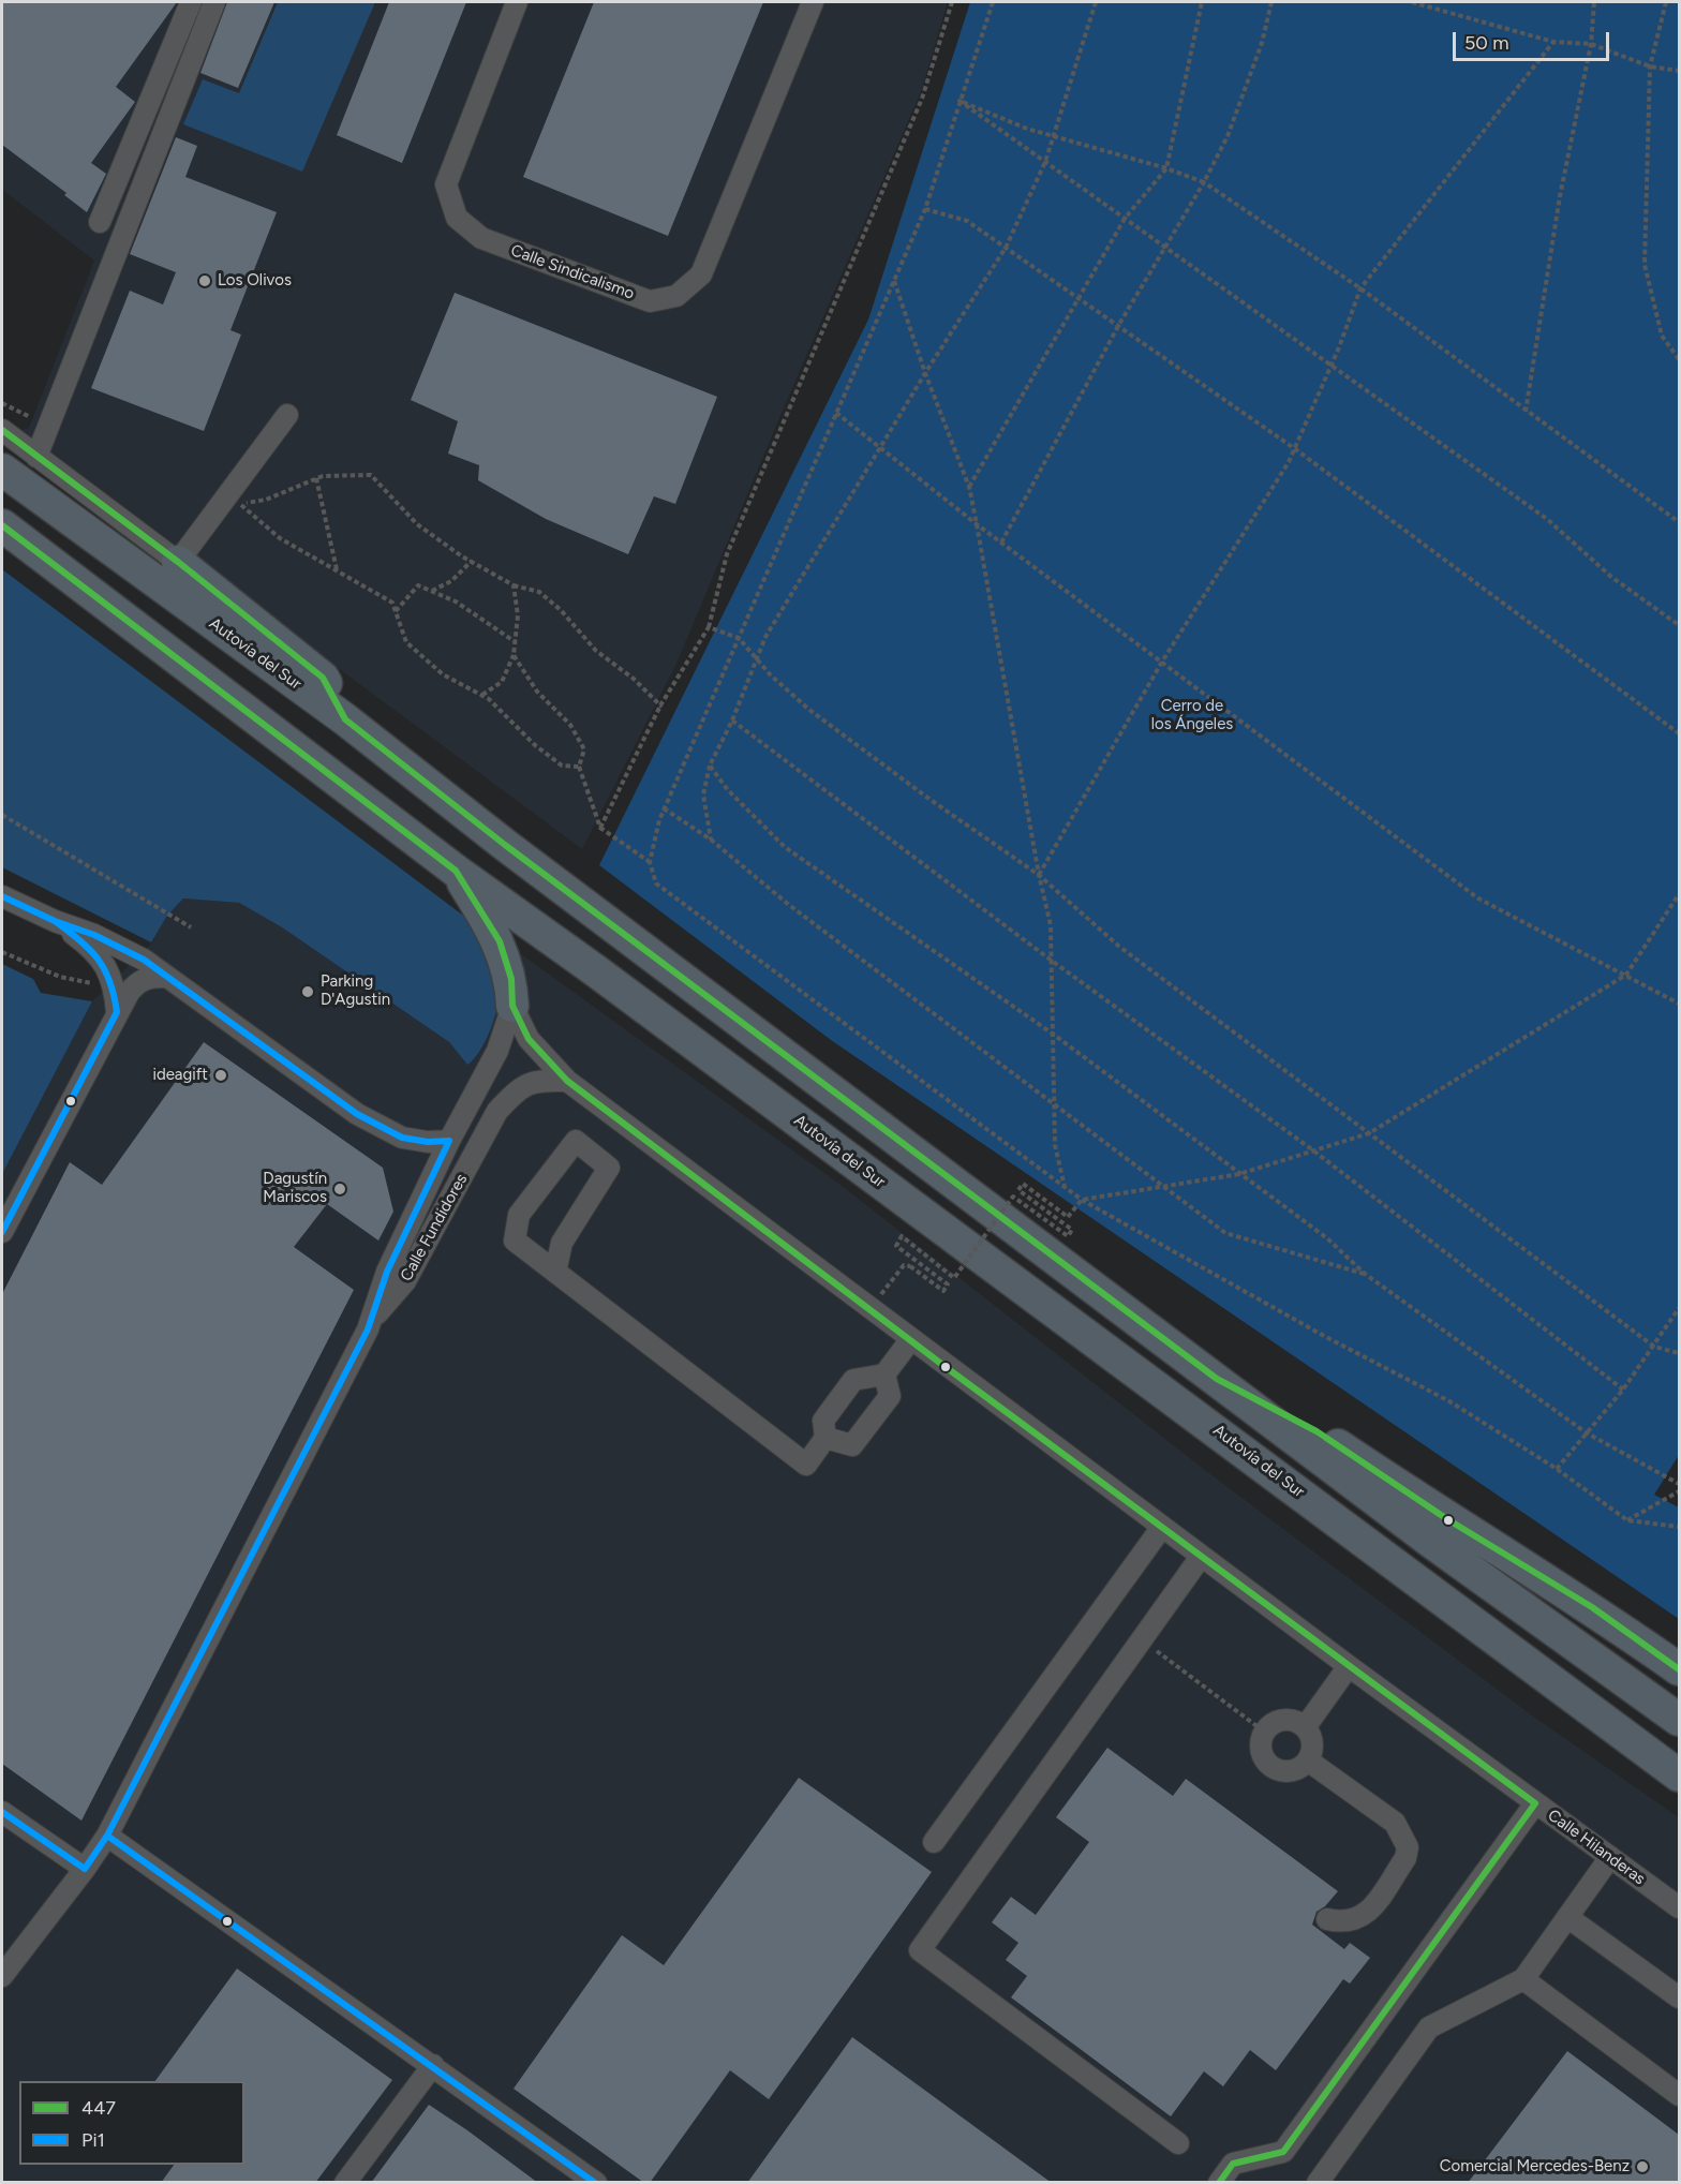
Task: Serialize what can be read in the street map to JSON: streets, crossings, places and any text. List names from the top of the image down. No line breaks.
{"streets":{"highway":["Autovía del Sur"],"street":["Calle Sindicalismo","Calle Fundidores","Calle Hilanderas"]},"crossings":[["Calle Fundidores","Calle Hilanderas"]],"parks":["Cerro de los Ángeles"],"places":["Los Olivos","Parking D'Agustin","ideagift","Dagustín Mariscos","Comercial Mercedes-Benz"],"lines":["transit line 447","transit line Pi1"],"legend":["447","Pi1"],"scale_bar":"50 m"}
